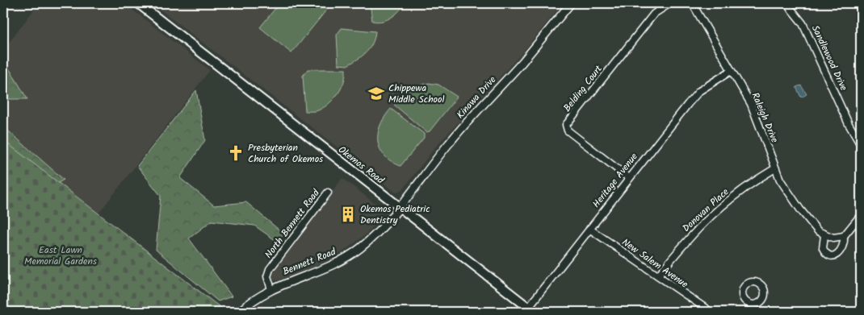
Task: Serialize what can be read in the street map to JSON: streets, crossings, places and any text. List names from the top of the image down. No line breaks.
{"streets":{"main road":["Okemos Road"],"street":["Sandlewood Drive","Belding Court","Kinawa Drive","Raleigh Drive","Heritage Avenue","Donovan Place","North Bennett Road","Bennett Road","New Salem Avenue"]},"crossings":[["Belding Court","Heritage Avenue"],["Kinawa Drive","Okemos Road"],["Kinawa Drive","Bennett Road"],["Raleigh Drive","Heritage Avenue"],["Raleigh Drive","Donovan Place"],["Okemos Road","Heritage Avenue"],["Okemos Road","Bennett Road"],["Heritage Avenue","New Salem Avenue"],["Donovan Place","New Salem Avenue"],["North Bennett Road","Bennett Road"]],"parks":["East Lawn Memorial Gardens"],"places":{"school or university":["Chippewa Middle School"],"church":["Presbyterian Church of Okemos"],"building":["Okemos Pediatric Dentistry"]}}
